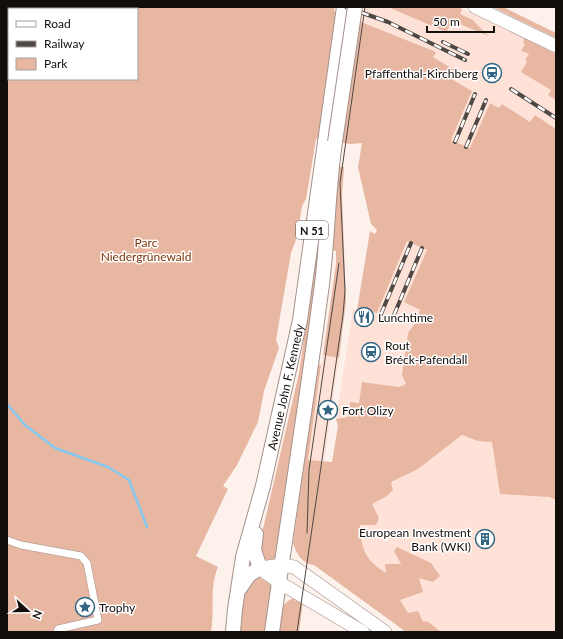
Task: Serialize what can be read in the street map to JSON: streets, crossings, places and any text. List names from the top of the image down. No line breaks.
{"streets":{"main road":["N 51","Avenue John F. Kennedy"]},"crossings":[["N 51","Avenue John F. Kennedy"]],"parks":["Parc Niedergrünewald"],"places":{"station":["Pfaffenthal-Kirchberg","Rout Bréck-Pafendall"],"restaurant":["Lunchtime"],"place":["Fort Olizy","Trophy"],"building":["European Investment Bank (WKI)"]},"legend":["Road","Railway","Park"],"scale_bar":"50 m","north":"right"}
